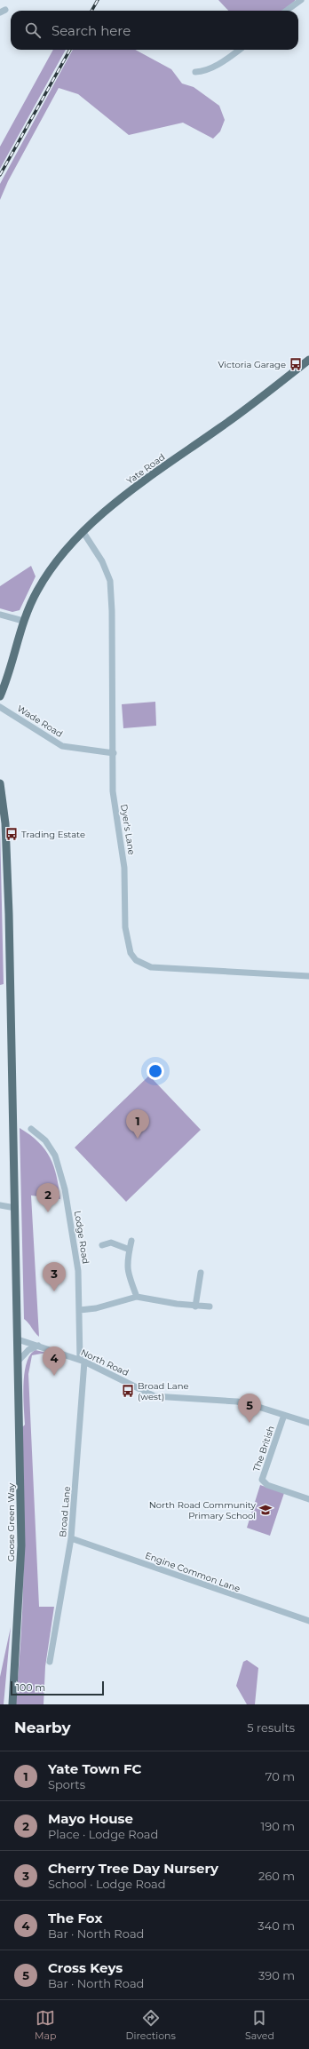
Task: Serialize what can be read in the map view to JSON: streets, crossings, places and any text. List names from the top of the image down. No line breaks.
{"streets":{"main road":["Yate Road","Goose Green Way"],"street":["Wade Road","Dyer's Lane","Lodge Road","North Road","The British","Broad Lane","Engine Common Lane"]},"crossings":[["Yate Road","Dyer's Lane"],["Wade Road","Dyer's Lane"],["Lodge Road","North Road"],["Lodge Road","Broad Lane"],["North Road","The British"],["North Road","Broad Lane"],["North Road","Goose Green Way"],["Broad Lane","Engine Common Lane"]],"places":{"bus stop":["Victoria Garage","Trading Estate","Broad Lane (west)"],"school or university":["North Road Community Primary School"]},"scale_bar":"100 m","page":{"search":"Search here","pins":["1","2","3","4","5"],"scale":"100 m","heading":["Nearby","5 results"],"list":[{"mark":"1","name":"Yate Town FC","note":"Sports","value":"70 m"},{"mark":"2","name":"Mayo House","note":"Place · Lodge Road","value":"190 m"},{"mark":"3","name":"Cherry Tree Day Nursery","note":"School · Lodge Road","value":"260 m"},{"mark":"4","name":"The Fox","note":"Bar · North Road","value":"340 m"},{"mark":"5","name":"Cross Keys","note":"Bar · North Road","value":"390 m"}],"nav":["Map","Directions","Saved"]}}
